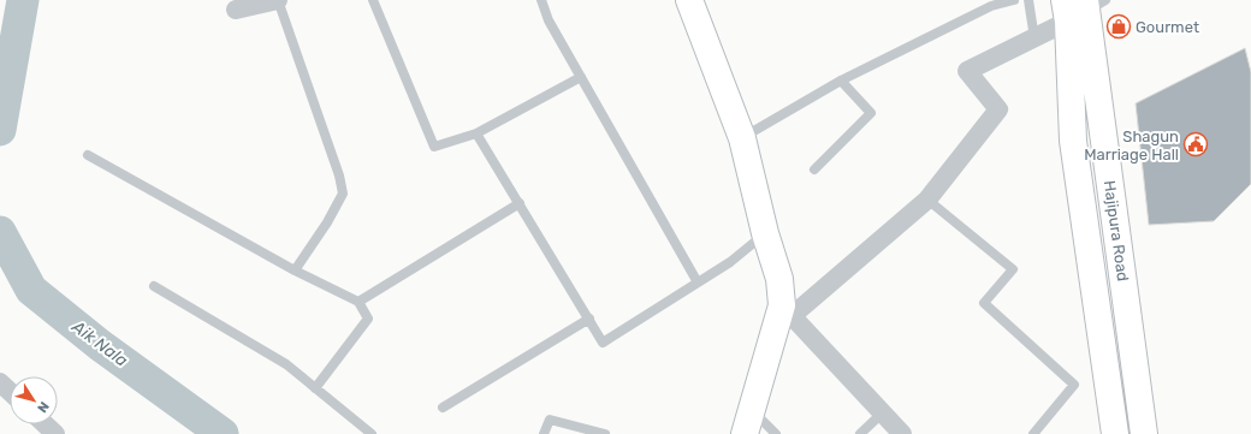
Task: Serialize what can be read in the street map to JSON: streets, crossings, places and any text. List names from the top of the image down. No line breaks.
{"streets":{"main road":["Hajipura Road"]},"water":["Aik Nala"],"places":{"shop":["Gourmet"],"public building":["Shagun Marriage Hall"]},"north":"bottom right"}
